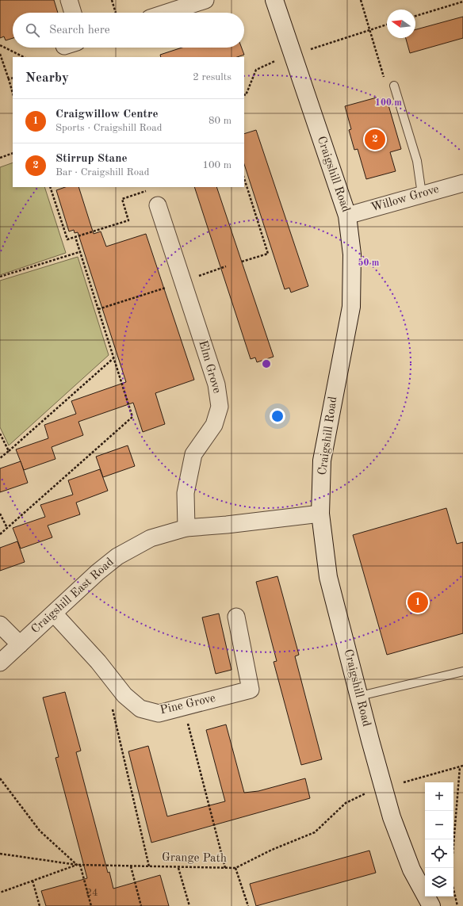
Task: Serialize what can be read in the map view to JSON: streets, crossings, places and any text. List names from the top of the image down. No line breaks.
{"streets":{"street":["Craigshill Road","Willow Grove","Elm Grove","Craigshill East Road","Pine Grove"],"path":["Grange Path"]},"crossings":[["Craigshill Road","Willow Grove"],["Craigshill Road","Craigshill East Road"],["Elm Grove","Craigshill East Road"],["Craigshill East Road","Pine Grove"]],"house_numbers":["24"],"north":"left","page":{"search":"Search here","heading":["Nearby","2 results"],"list":[{"mark":"1","name":"Craigwillow Centre","note":"Sports · Craigshill Road","value":"80 m"},{"mark":"2","name":"Stirrup Stane","note":"Bar · Craigshill Road","value":"100 m"}],"pins":["2","1"],"map_buttons":["+","−"]},"rings":["100 m","50 m"]}
